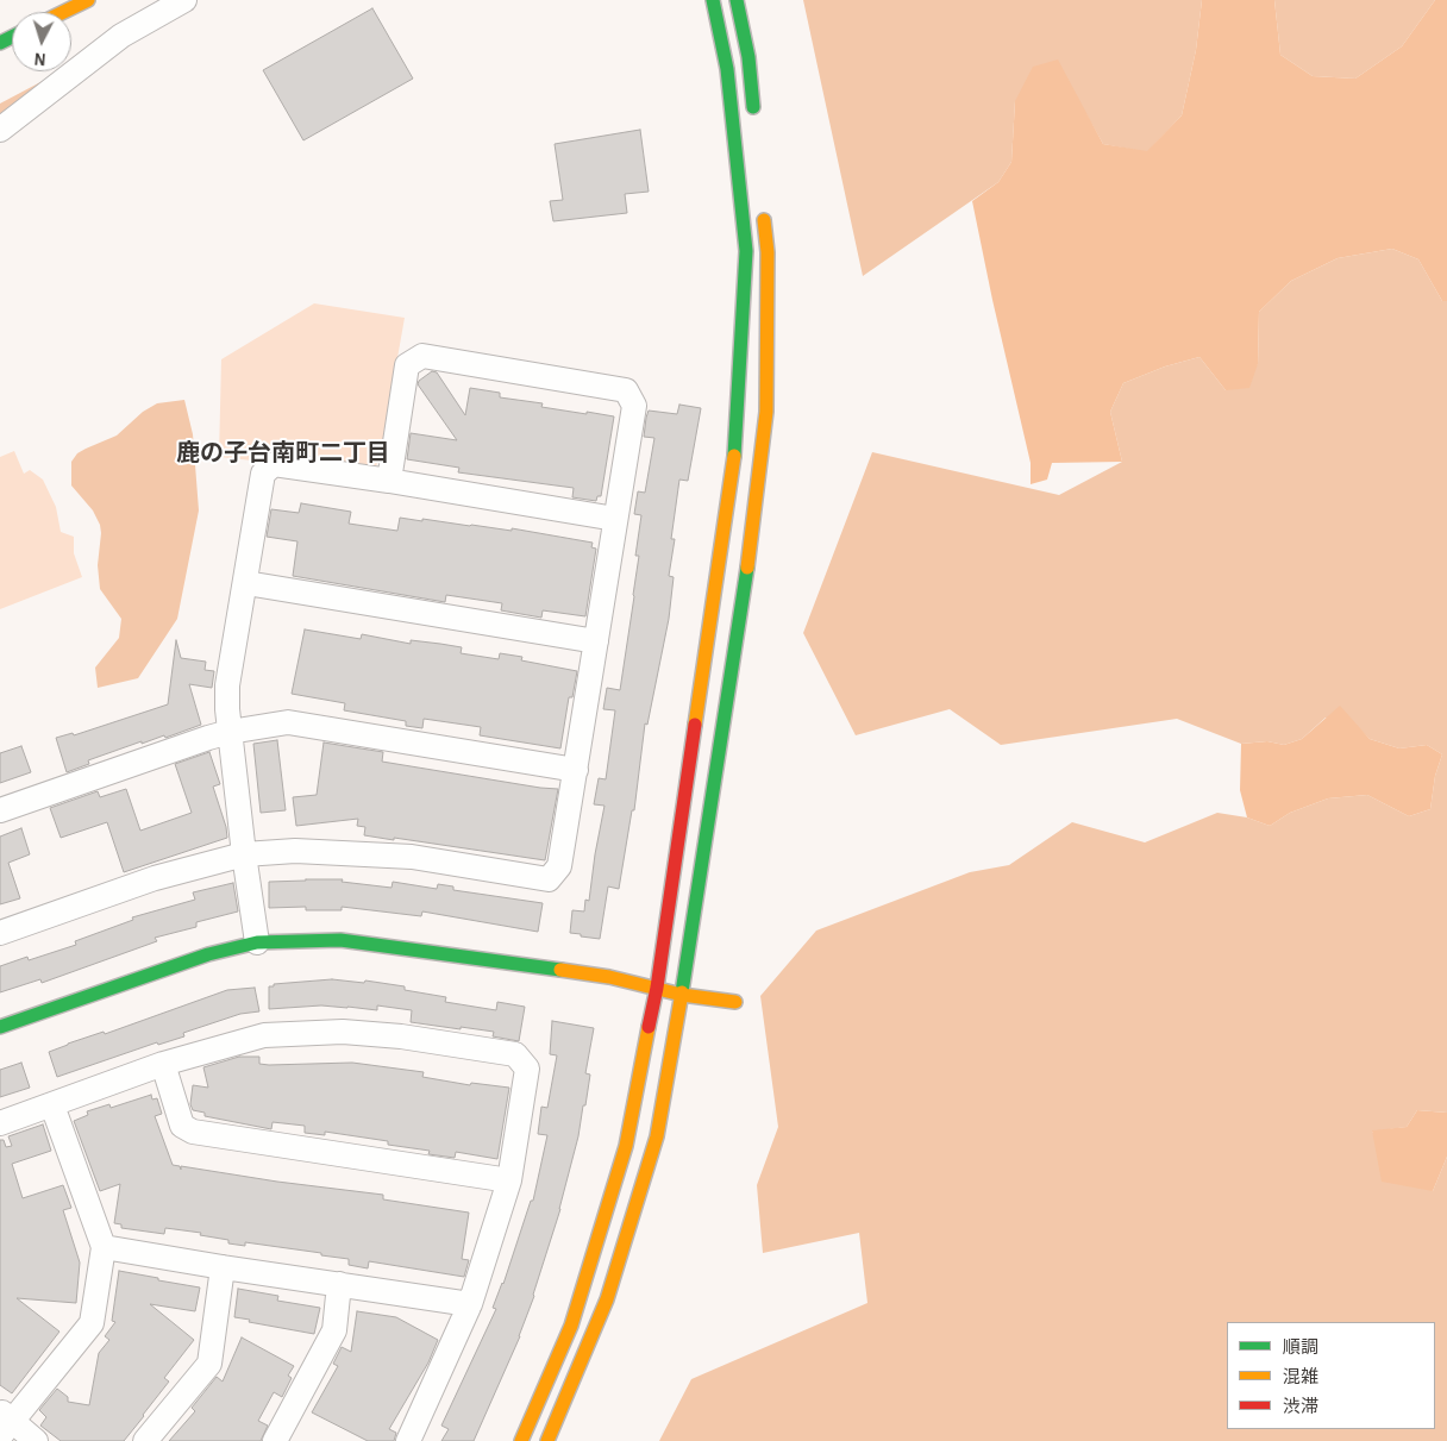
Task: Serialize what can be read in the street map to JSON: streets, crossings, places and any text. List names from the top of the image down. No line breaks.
{"districts":["鹿の子台南町二丁目"],"legend":["順調","混雑","渋滞"],"north":"bottom"}
